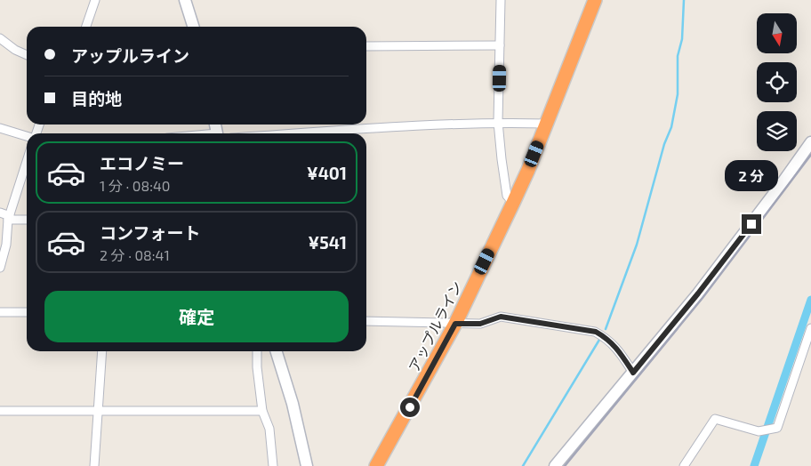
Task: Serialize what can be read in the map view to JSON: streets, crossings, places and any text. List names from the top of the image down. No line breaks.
{"streets":{"highway":["アップルライン"]},"north":"bottom","page":{"banner":["アップルライン","目的地"],"list":[{"name":"エコノミー","note":"1 分 · 08:40","value":"¥401"},{"name":"コンフォート","note":"2 分 · 08:41","value":"¥541"}],"bubble":"2 分","buttons":"確定"}}
